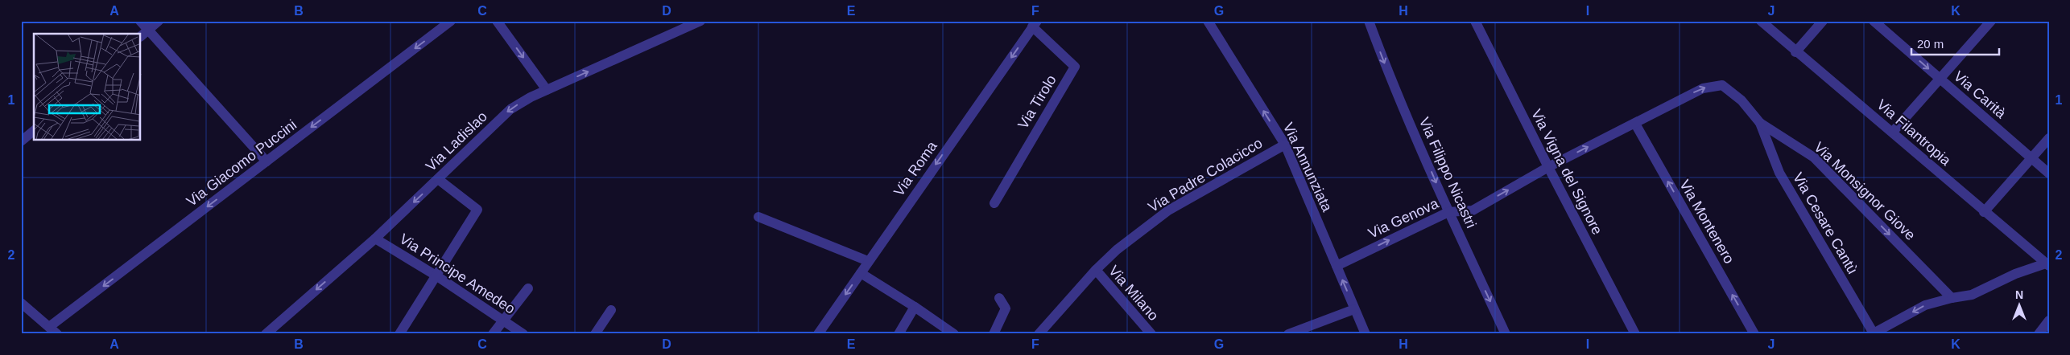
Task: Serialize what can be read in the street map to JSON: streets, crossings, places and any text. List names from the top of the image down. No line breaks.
{"streets":{"street":["Via Carità","Via Tirolo","Via Filantropia","Via Ladislao","Via Giacomo Puccini","Via Annunziata","Via Roma","Via Vigna del Signore","Via Filippo Nicastri","Via Padre Colacicco","Via Monsignor Giove","Via Genova","Via Montenero","Via Cesare Cantù","Via Principe Amedeo","Via Milano"]},"crossings":[["Via Tirolo","Via Roma"],["Via Ladislao","Via Principe Amedeo"],["Via Annunziata","Via Padre Colacicco"],["Via Annunziata","Via Genova"],["Via Vigna del Signore","Via Monsignor Giove"],["Via Vigna del Signore","Via Genova"],["Via Filippo Nicastri","Via Genova"],["Via Padre Colacicco","Via Milano"],["Via Monsignor Giove","Via Genova"],["Via Monsignor Giove","Via Montenero"],["Via Monsignor Giove","Via Cesare Cantù"]],"one_way":["Via Carità","Via Giacomo Puccini","Via Annunziata","Via Roma","Via Filippo Nicastri","Via Monsignor Giove","Via Genova","Via Montenero"],"scale_bar":"20 m","north":"top","grid":{"columns":["A","B","C","D","E","F","G","H","I","J","K"],"rows":["1","2"]}}
